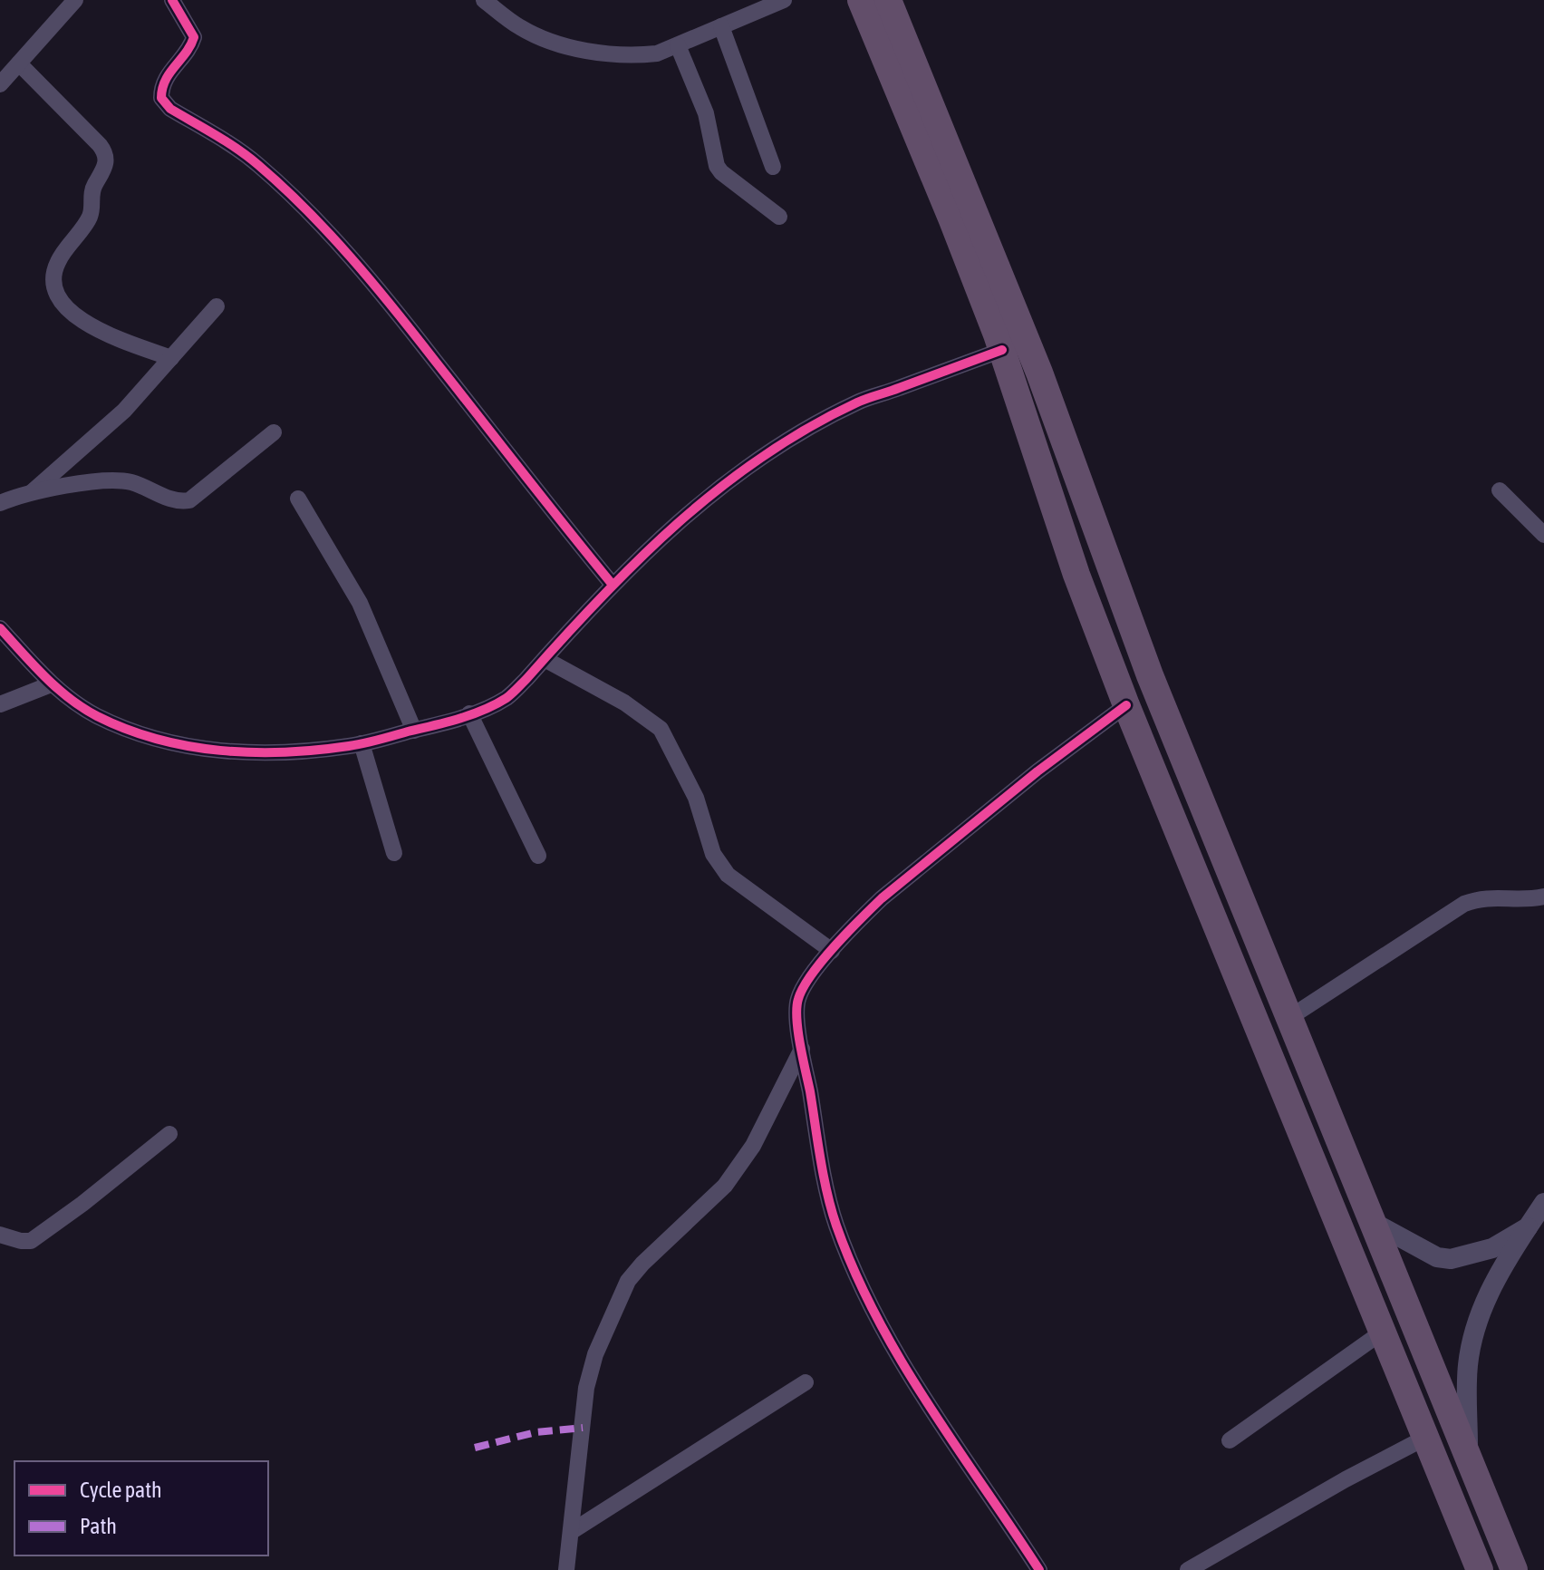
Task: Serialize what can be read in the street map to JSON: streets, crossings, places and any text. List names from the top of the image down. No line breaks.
{"legend":["Cycle path","Path"]}
